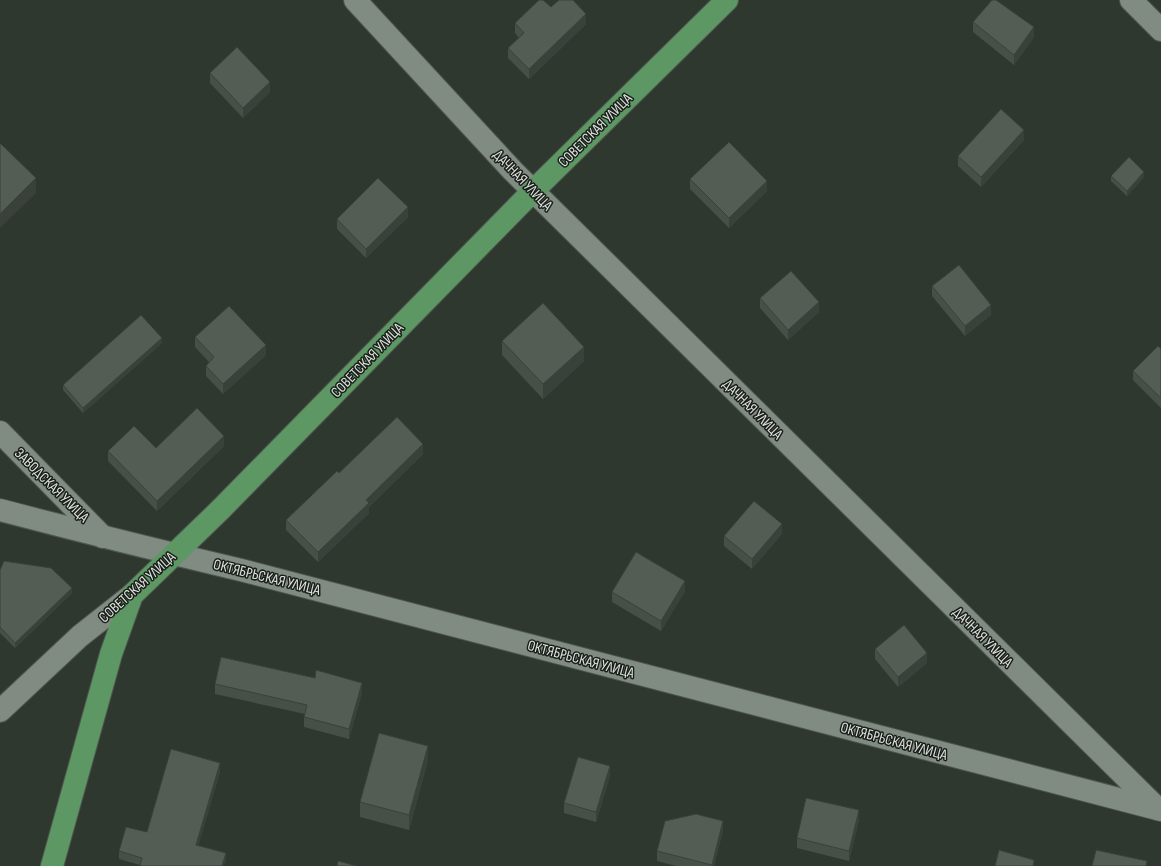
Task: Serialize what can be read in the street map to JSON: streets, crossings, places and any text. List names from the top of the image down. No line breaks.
{"streets":{"main road":["СОВЕТСКАЯ УЛИЦА"],"street":["ДАЧНАЯ УЛИЦА","ЗАВОДСКАЯ УЛИЦА","ОКТЯБРЬСКАЯ УЛИЦА"]},"crossings":[["СОВЕТСКАЯ УЛИЦА","ДАЧНАЯ УЛИЦА"],["СОВЕТСКАЯ УЛИЦА","ОКТЯБРЬСКАЯ УЛИЦА"],["ДАЧНАЯ УЛИЦА","ОКТЯБРЬСКАЯ УЛИЦА"],["ЗАВОДСКАЯ УЛИЦА","ОКТЯБРЬСКАЯ УЛИЦА"]]}
